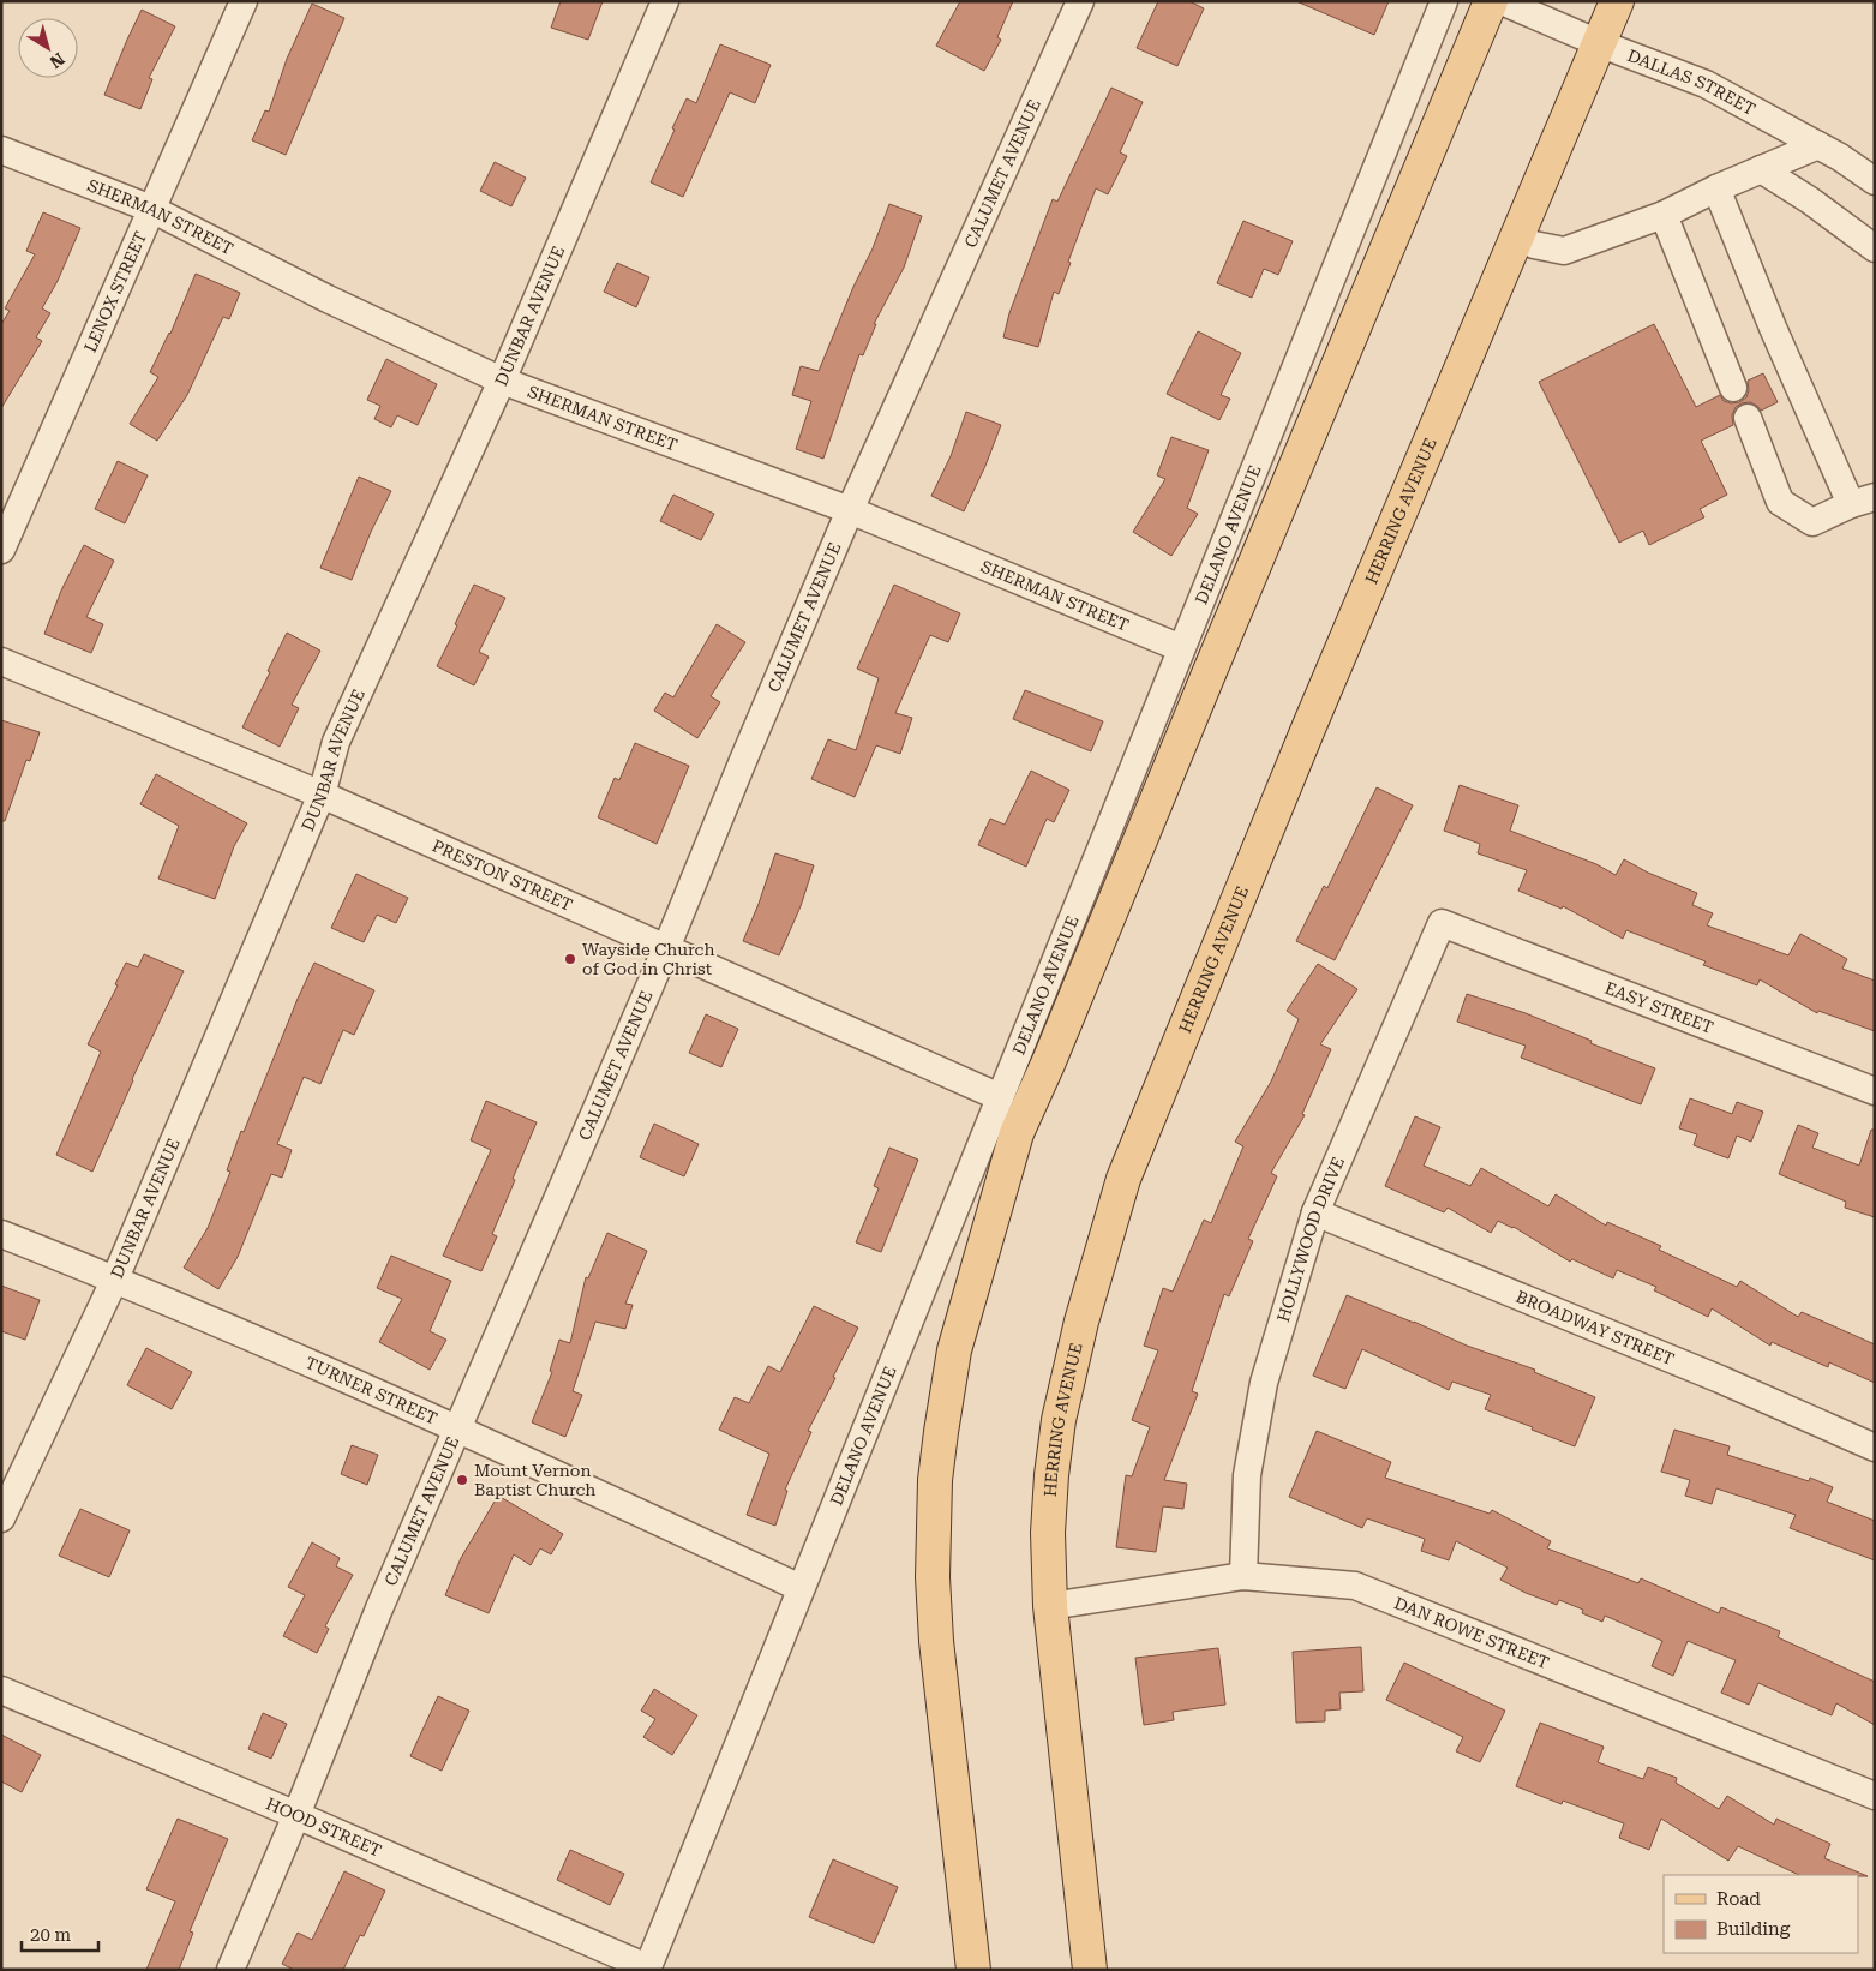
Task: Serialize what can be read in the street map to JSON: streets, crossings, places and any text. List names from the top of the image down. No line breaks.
{"streets":{"main road":["HERRING AVENUE"],"street":["DALLAS STREET","CALUMET AVENUE","SHERMAN STREET","LENOX STREET","DUNBAR AVENUE","DELANO AVENUE","PRESTON STREET","EASY STREET","HOLLYWOOD DRIVE","BROADWAY STREET","TURNER STREET","DAN ROWE STREET","HOOD STREET"]},"crossings":[["DALLAS STREET","HERRING AVENUE"],["CALUMET AVENUE","SHERMAN STREET"],["CALUMET AVENUE","PRESTON STREET"],["CALUMET AVENUE","TURNER STREET"],["CALUMET AVENUE","HOOD STREET"],["SHERMAN STREET","LENOX STREET"],["SHERMAN STREET","DUNBAR AVENUE"],["SHERMAN STREET","DELANO AVENUE"],["DUNBAR AVENUE","PRESTON STREET"],["DUNBAR AVENUE","TURNER STREET"],["HERRING AVENUE","DAN ROWE STREET"],["DELANO AVENUE","PRESTON STREET"],["DELANO AVENUE","TURNER STREET"],["DELANO AVENUE","HOOD STREET"],["EASY STREET","HOLLYWOOD DRIVE"],["HOLLYWOOD DRIVE","BROADWAY STREET"],["HOLLYWOOD DRIVE","DAN ROWE STREET"]],"places":["Wayside Church of God in Christ","Mount Vernon Baptist Church"],"legend":["Road","Building"],"scale_bar":"20 m","north":"bottom right"}
